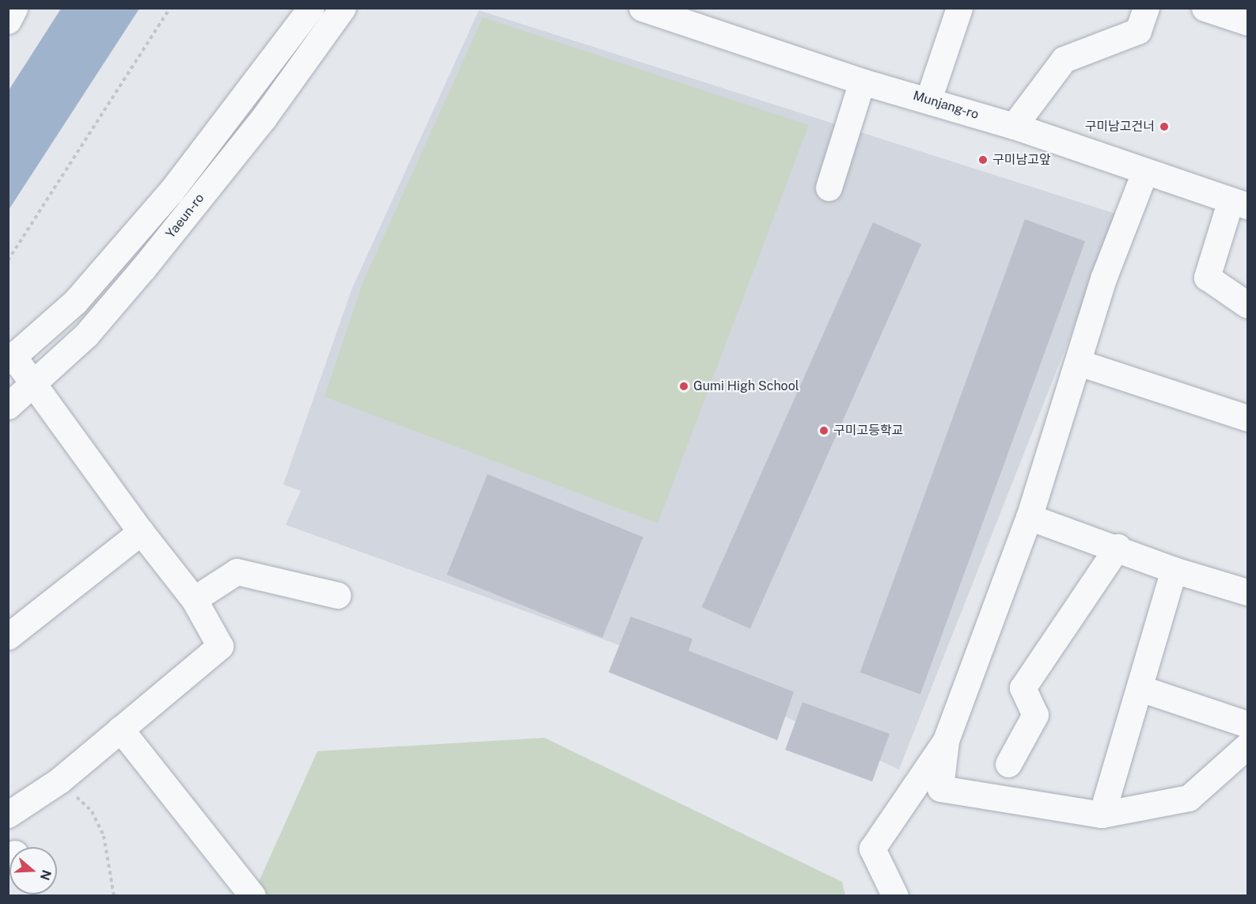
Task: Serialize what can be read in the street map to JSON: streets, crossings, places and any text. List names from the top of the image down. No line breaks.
{"streets":{"street":["Munjang-ro","Yaeun-ro"]},"places":["구미남고건너","구미남고앞","Gumi High School","구미고등학교"],"north":"right"}
